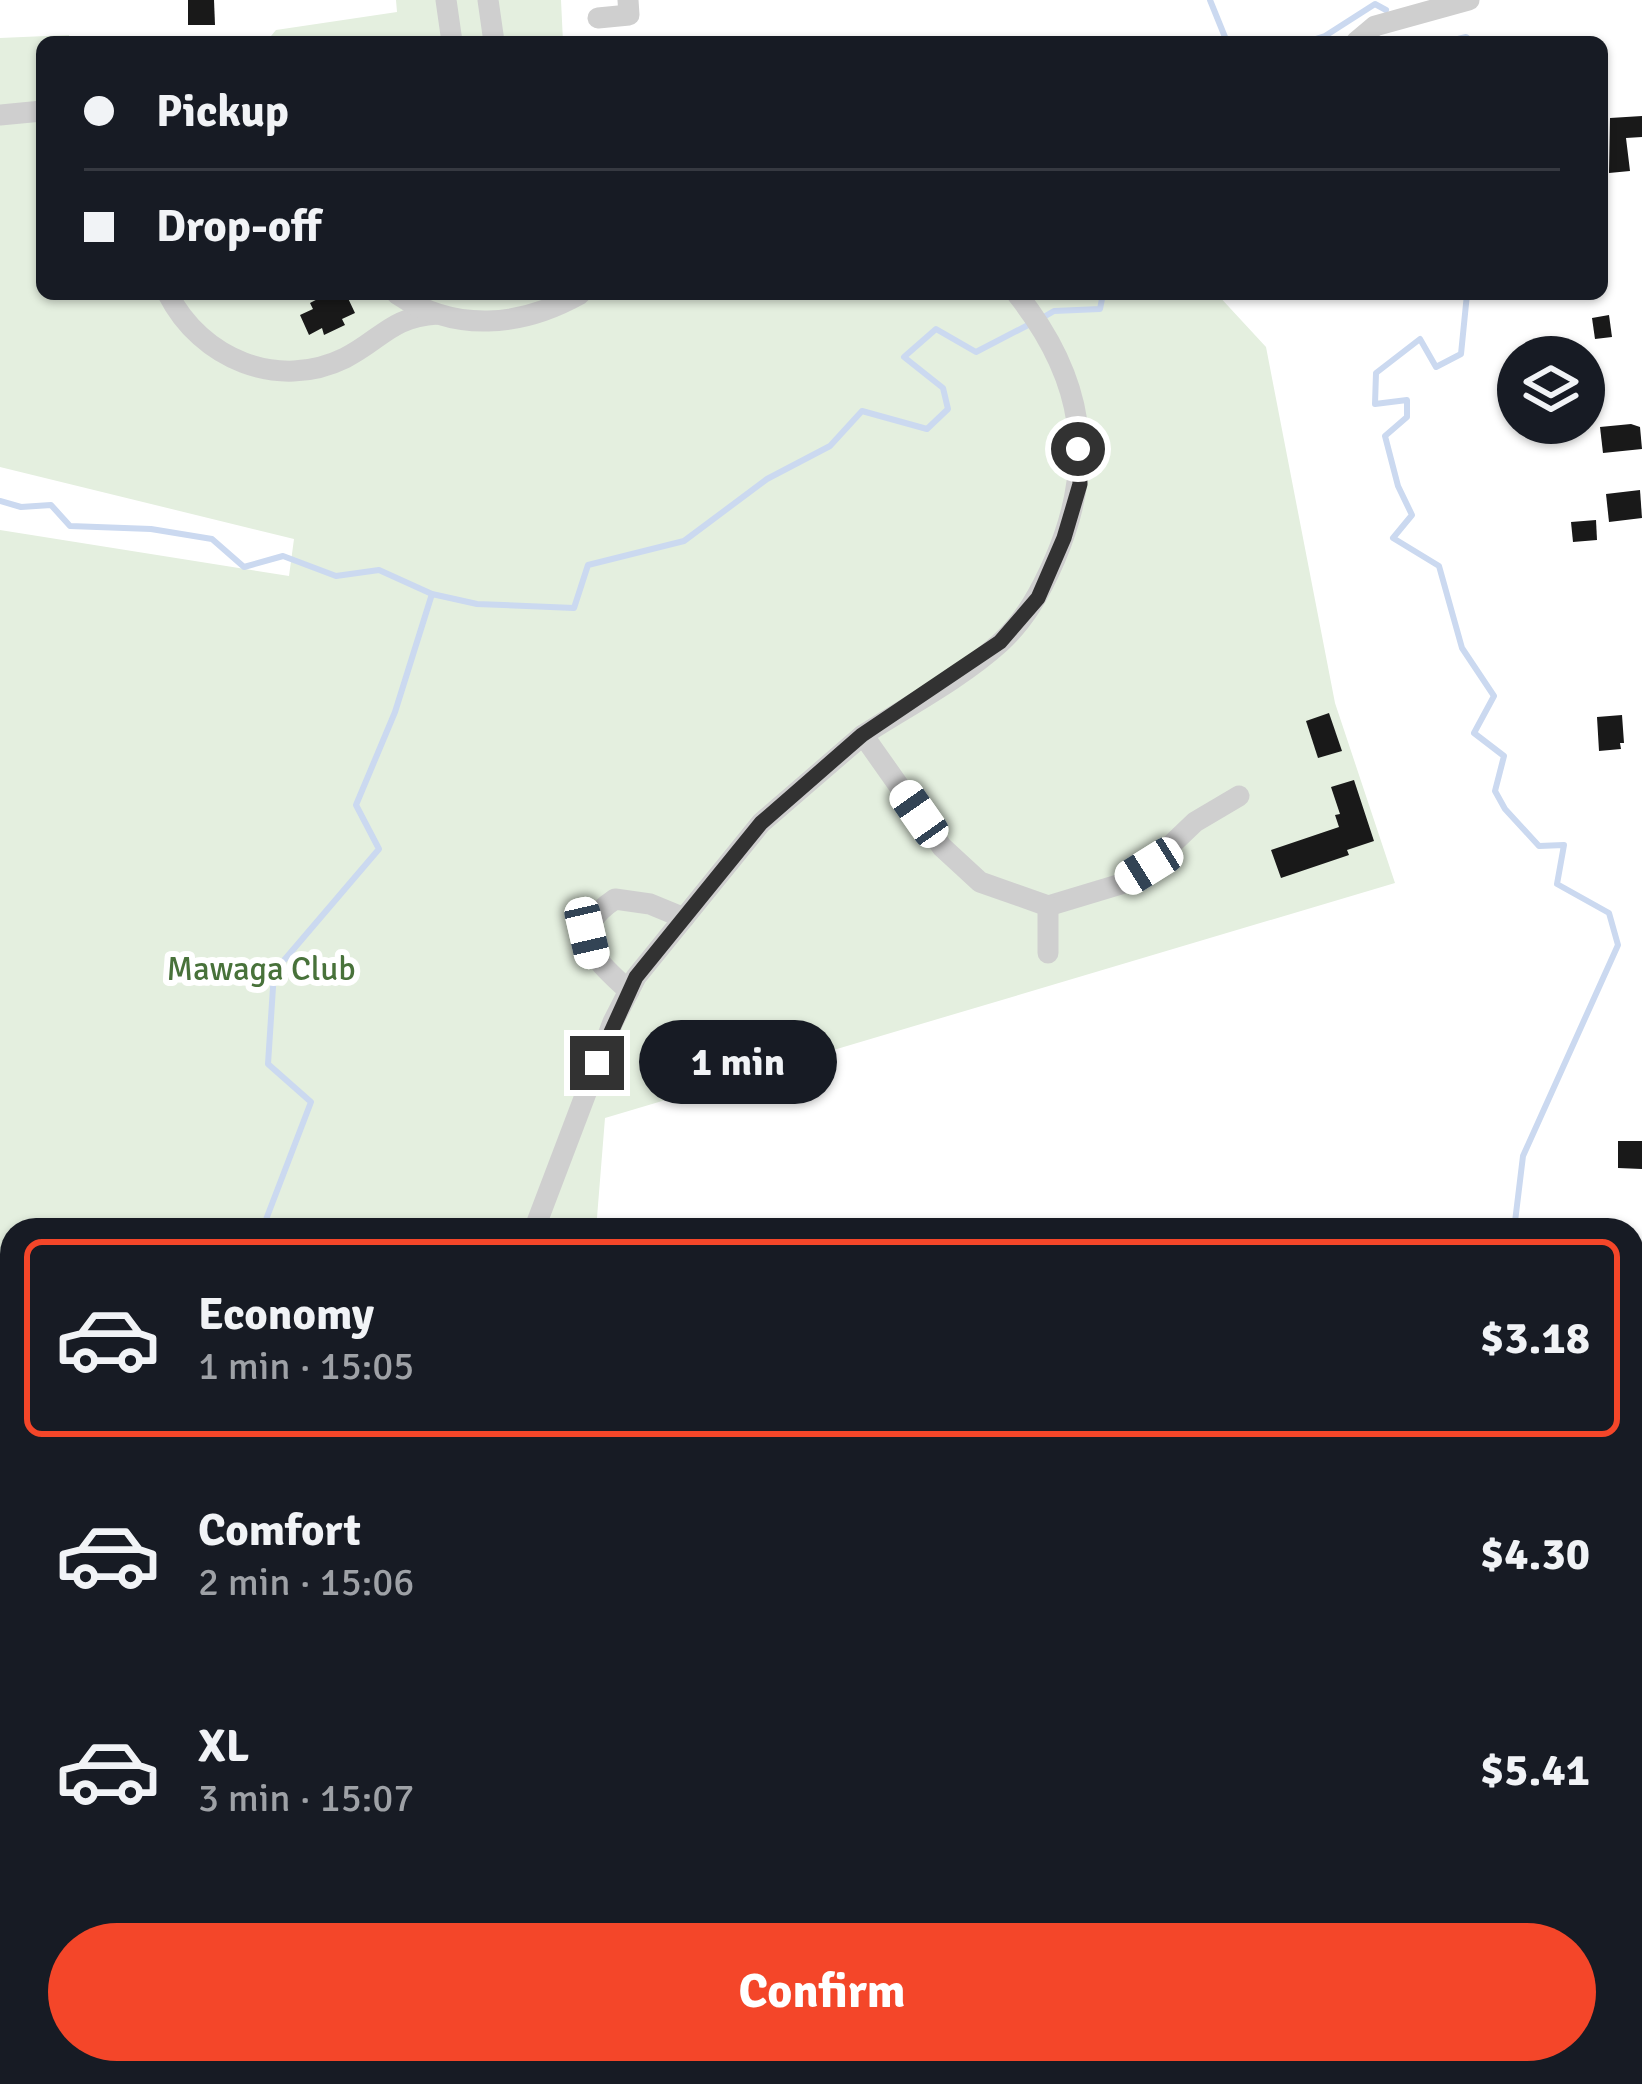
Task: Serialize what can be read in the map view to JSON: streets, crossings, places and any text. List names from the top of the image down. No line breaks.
{"parks":["Mawaga Club"],"page":{"banner":["Pickup","Drop-off"],"bubble":"1 min","list":[{"name":"Economy","note":"1 min · 15:05","value":"$3.18"},{"name":"Comfort","note":"2 min · 15:06","value":"$4.30"},{"name":"XL","note":"3 min · 15:07","value":"$5.41"}],"buttons":"Confirm"}}
